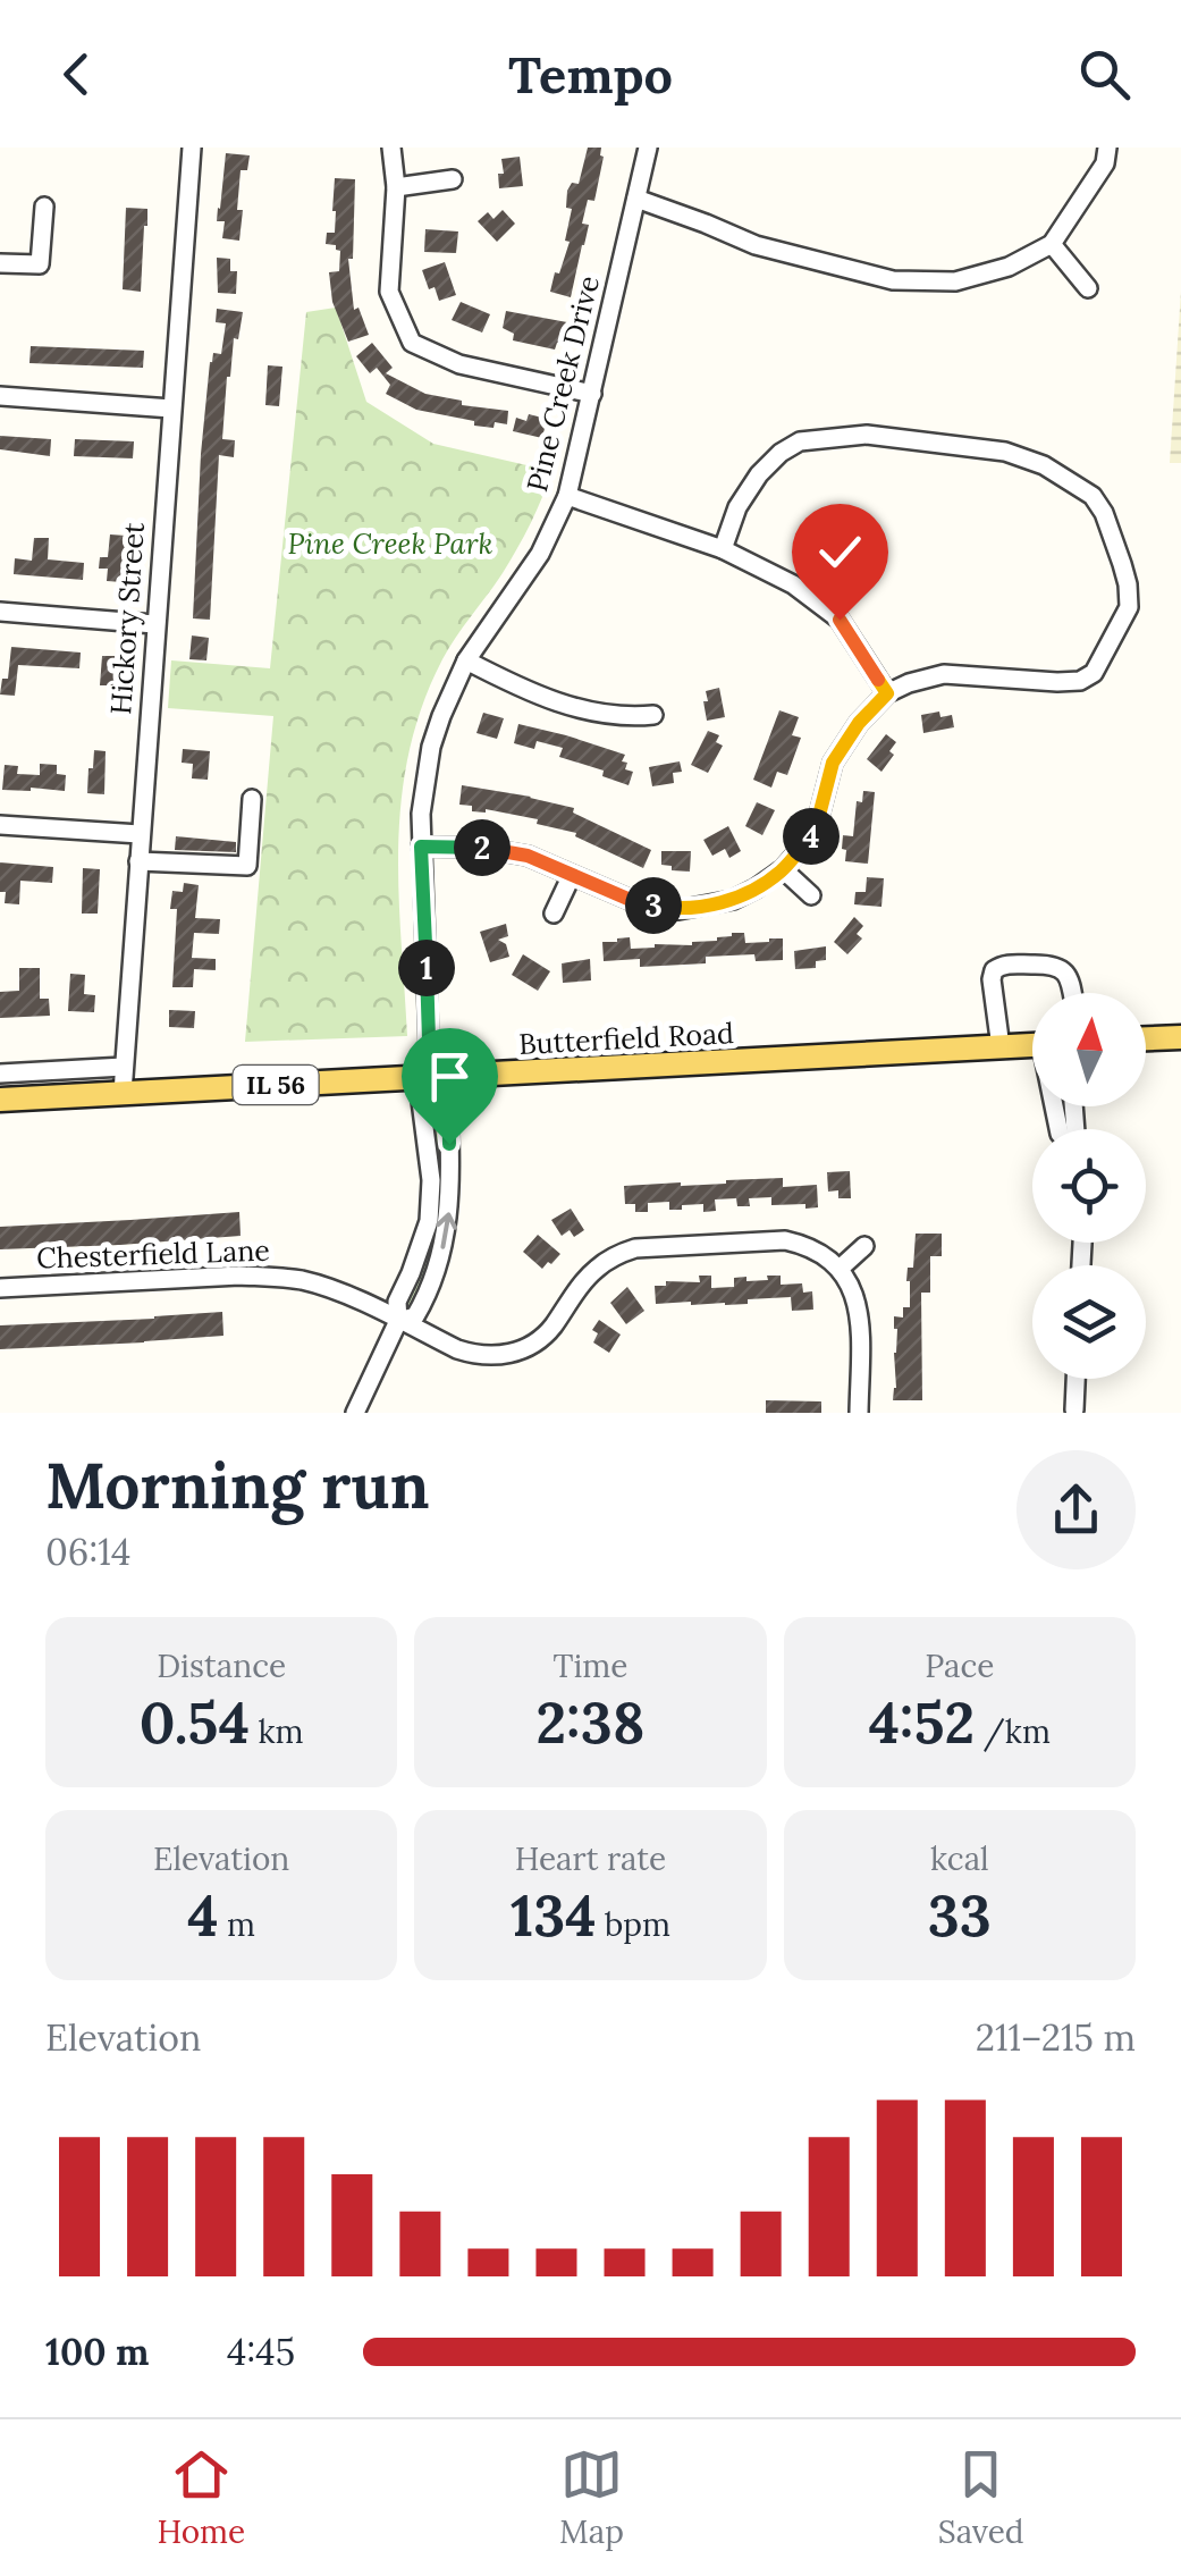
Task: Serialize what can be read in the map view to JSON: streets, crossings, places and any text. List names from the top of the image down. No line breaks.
{"streets":{"main road":["Butterfield Road","IL 56"],"street":["Pine Creek Drive","Hickory Street","Chesterfield Lane"]},"crossings":[["Pine Creek Drive","Butterfield Road"],["Pine Creek Drive","Chesterfield Lane"],["Hickory Street","Butterfield Road"]],"parks":["Pine Creek Park"],"north":"top","page":{"header":"Tempo","pins":["4","2","3","1"],"heading":["Morning run","06:14"],"stats":[["Distance","0.54 km"],["Time","2:38"],["Pace","4:52 /km"],["Elevation","4 m"],["Heart rate","134 bpm"],["kcal","33"]],"chart":["Elevation","211–215 m"],"list":[{"name":"100 m","note":"4:45"}],"tabs":["Home","Map","Saved"]}}
